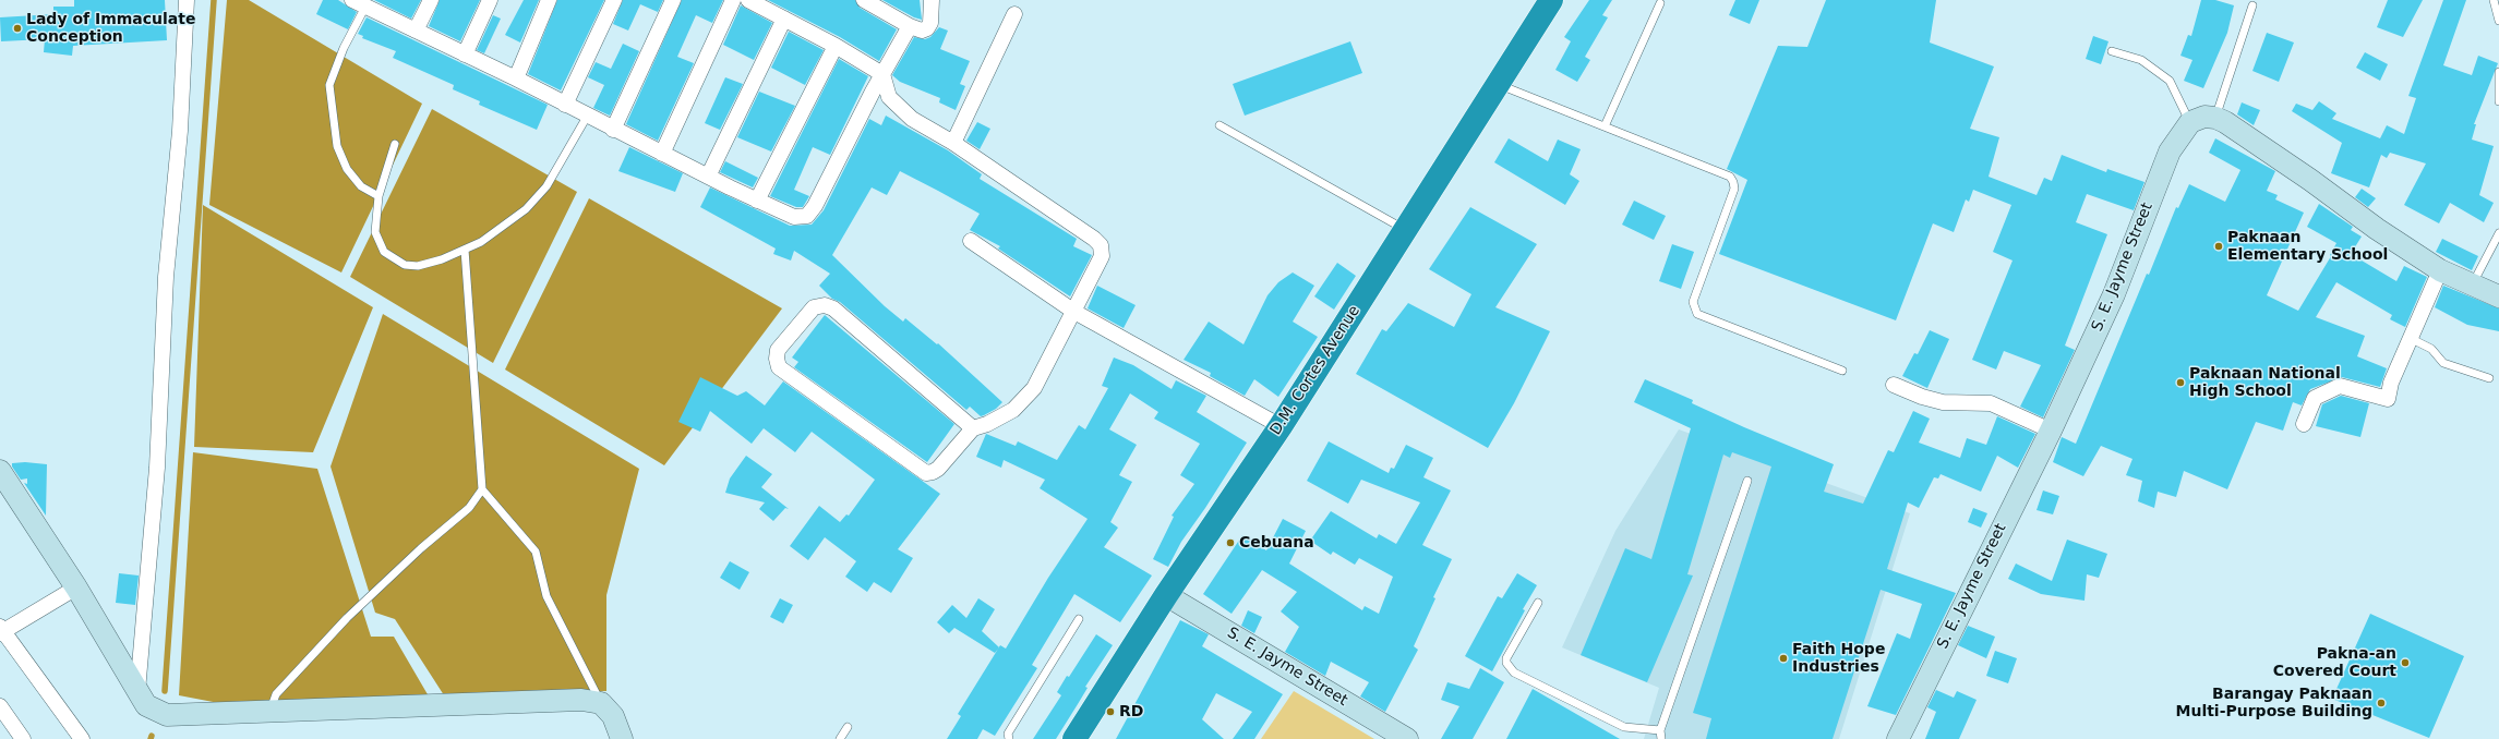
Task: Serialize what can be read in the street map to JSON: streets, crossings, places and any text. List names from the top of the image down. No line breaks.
{"streets":{"highway":["D.M. Cortes Avenue"],"street":["S. E. Jayme Street"]},"crossings":[["S. E. Jayme Street","D.M. Cortes Avenue"]],"places":["Lady of Immaculate Conception","Paknaan Elementary School","Paknaan National High School","Cebuana","Faith Hope Industries","Pakna-an Covered Court","Barangay Paknaan Multi-Purpose Building","RD"]}
